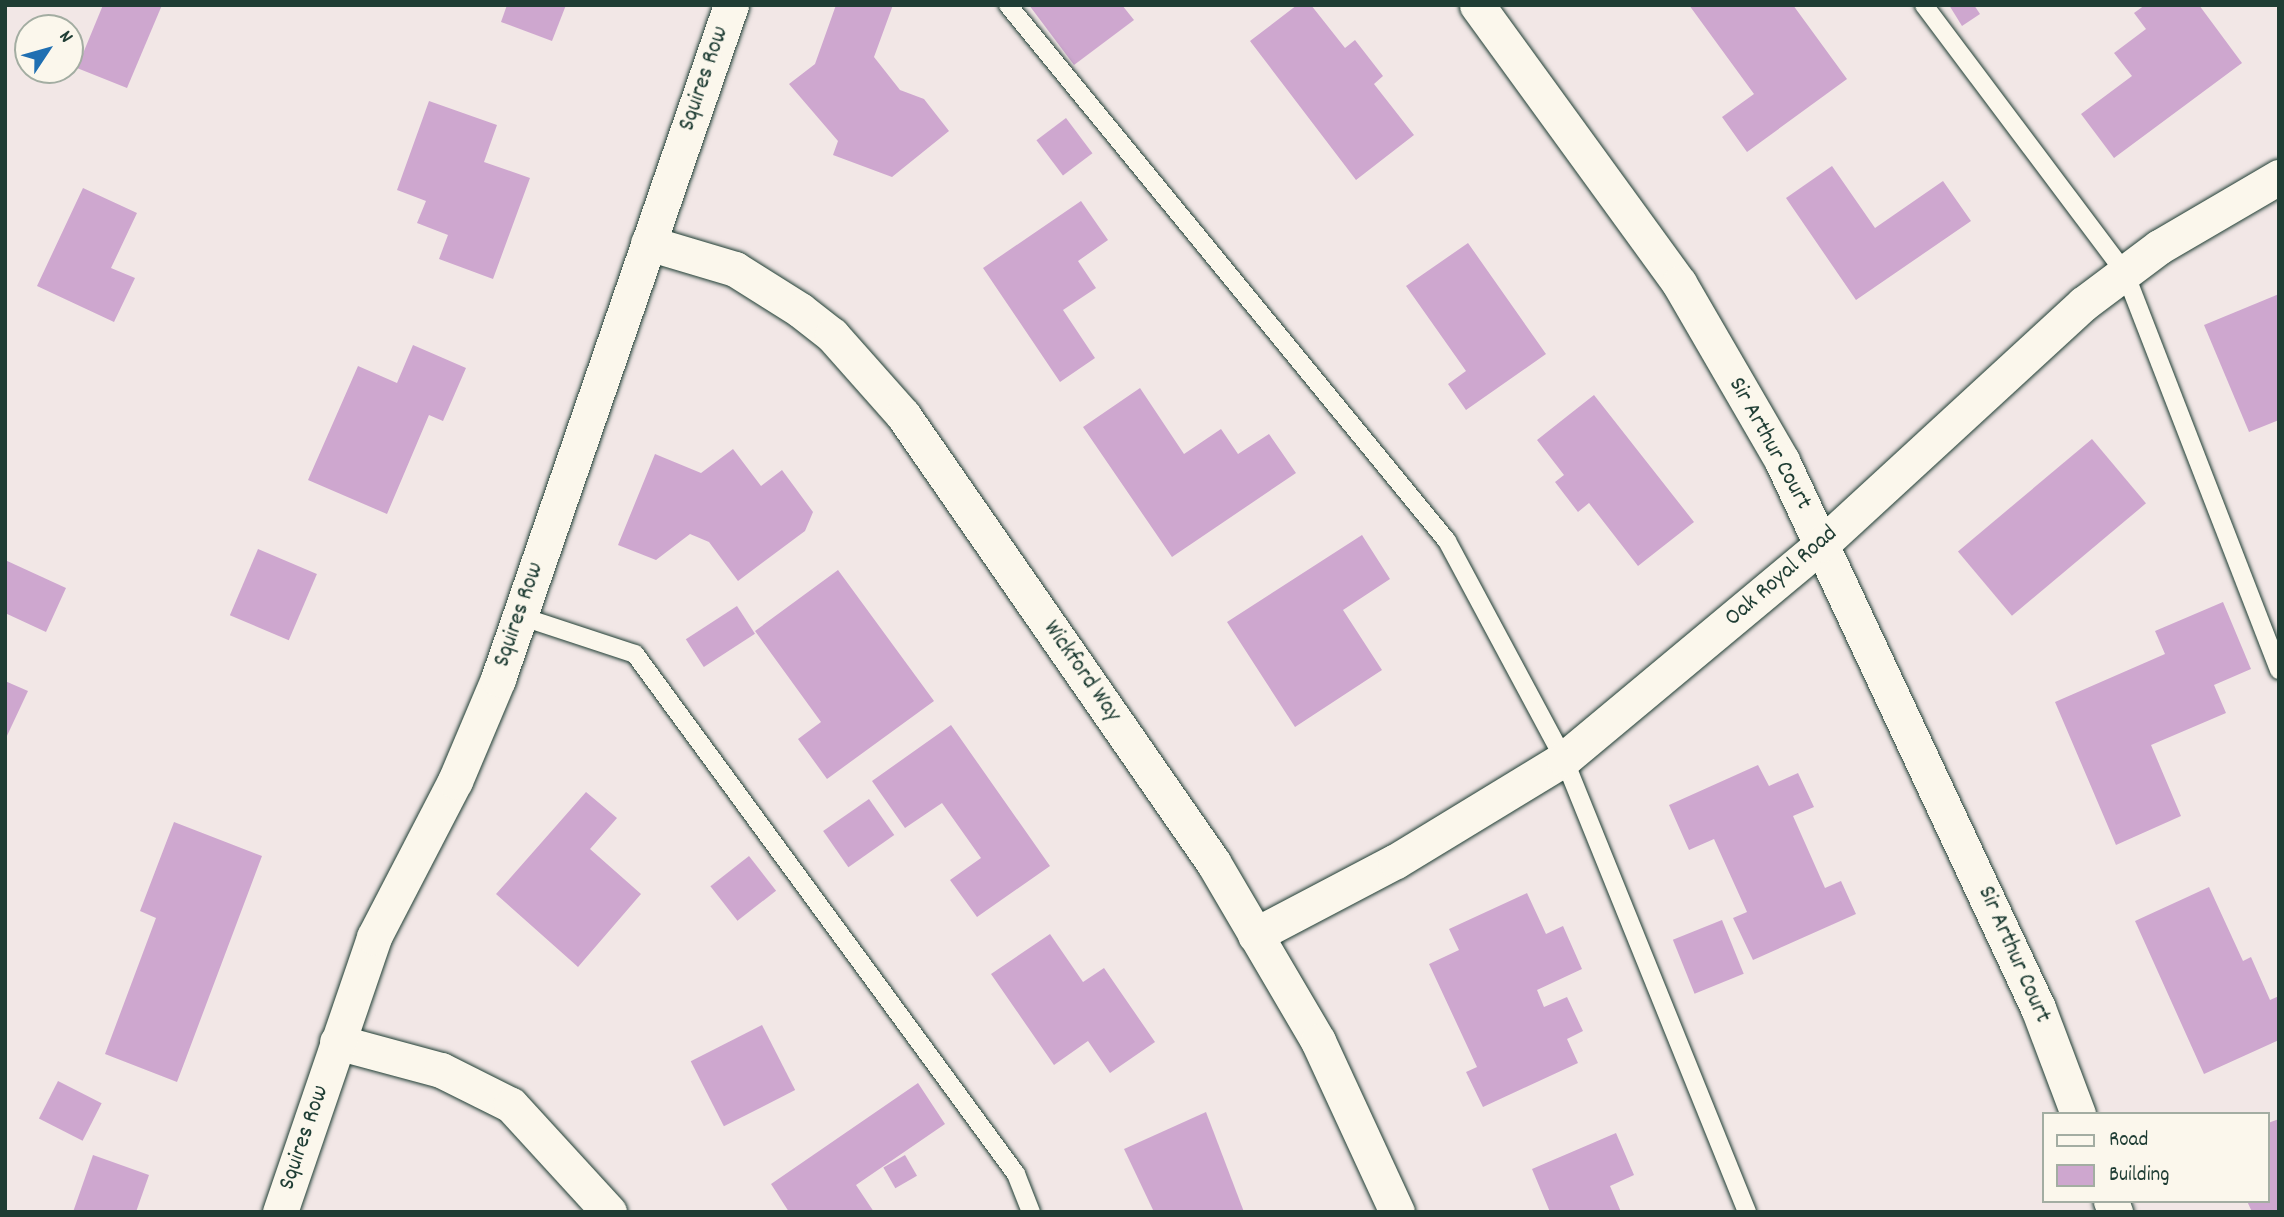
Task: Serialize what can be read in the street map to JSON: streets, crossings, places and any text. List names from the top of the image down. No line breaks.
{"streets":{"street":["Squires Row","Sir Arthur Court","Oak Royal Road","Wickford Way"]},"crossings":[["Squires Row","Wickford Way"],["Sir Arthur Court","Oak Royal Road"],["Oak Royal Road","Wickford Way"]],"legend":["Road","Building"],"north":"top right"}
